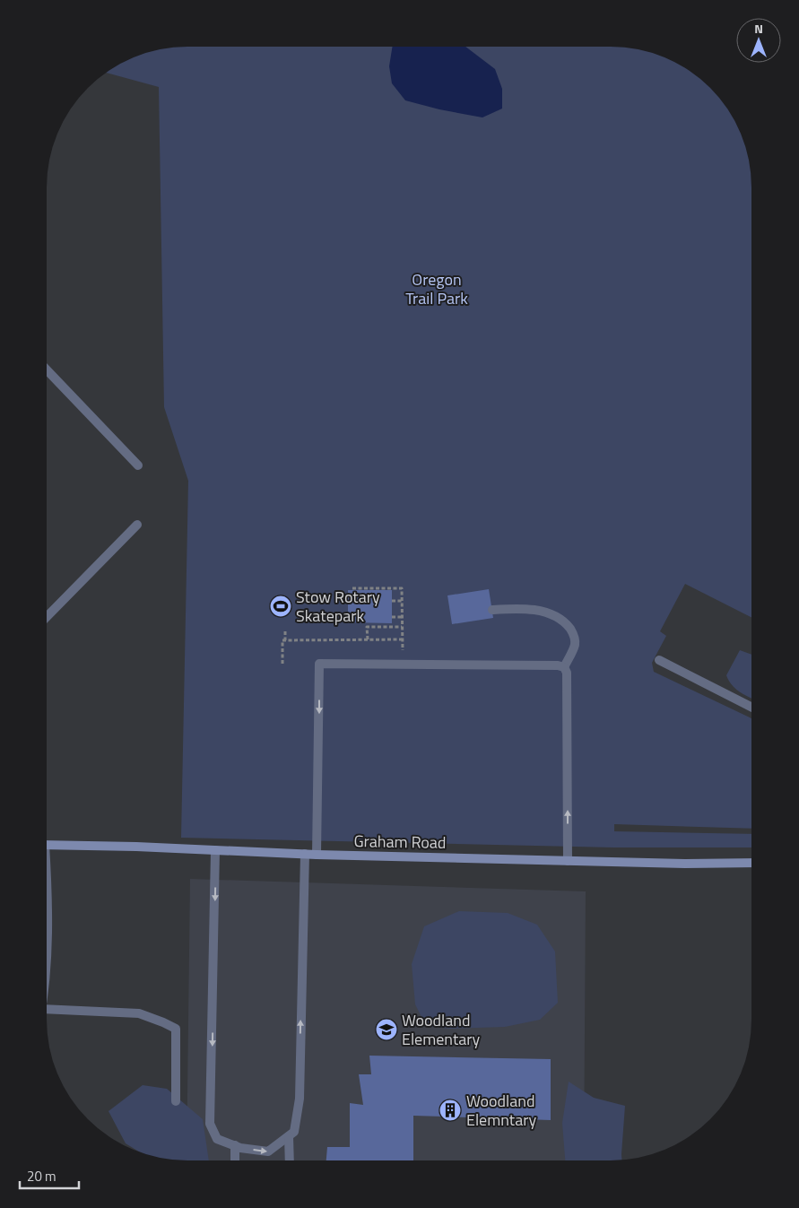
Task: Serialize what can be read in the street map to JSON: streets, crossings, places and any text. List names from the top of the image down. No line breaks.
{"streets":{"main road":["Graham Road"]},"parks":["Oregon Trail Park"],"places":{"sports":["Stow Rotary Skatepark"],"school or university":["Woodland Elementary"],"building":["Woodland Elemntary"]},"scale_bar":"20 m","north":"top"}
